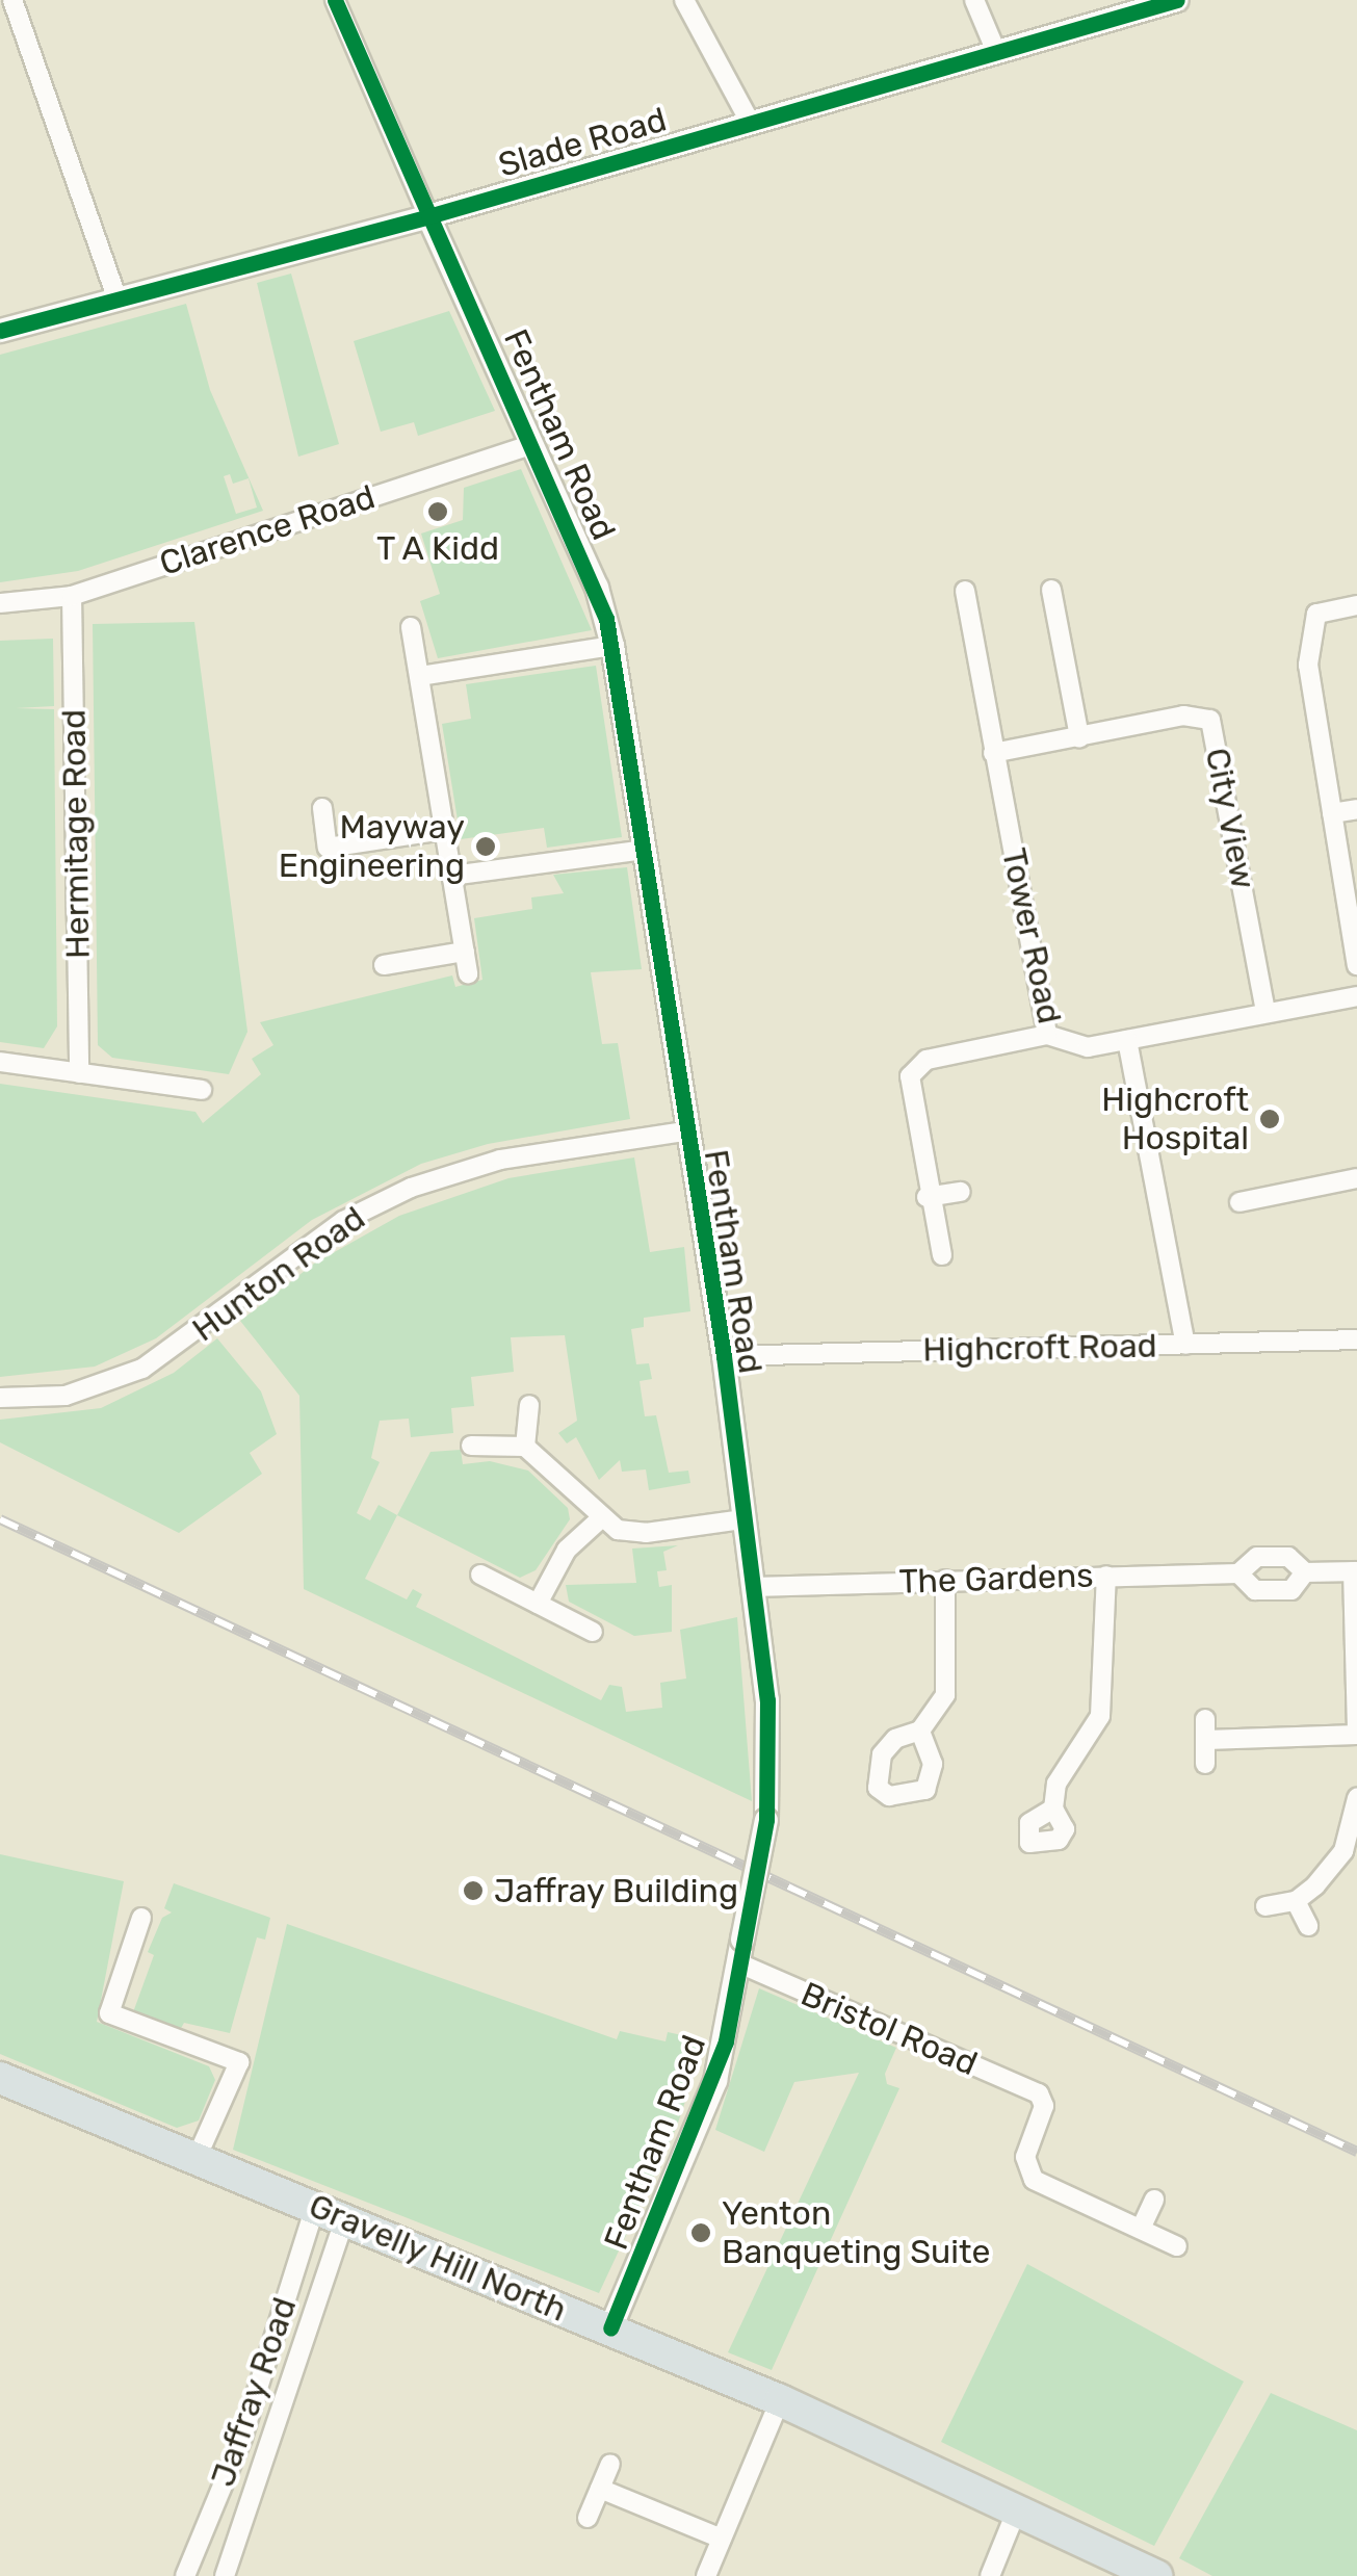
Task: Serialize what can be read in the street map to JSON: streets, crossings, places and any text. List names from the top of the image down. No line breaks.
{"streets":{"main road":["Gravelly Hill North"],"street":["Slade Road","Fentham Road","Clarence Road","City View","Hermitage Road","Tower Road","Hunton Road","Highcroft Road","The Gardens","Bristol Road","Jaffray Road"]},"crossings":[["Slade Road","Fentham Road"],["Fentham Road","Clarence Road"],["Fentham Road","Hunton Road"],["Fentham Road","Highcroft Road"],["Fentham Road","The Gardens"],["Fentham Road","Bristol Road"],["Fentham Road","Gravelly Hill North"],["Clarence Road","Hermitage Road"],["City View","Tower Road"],["Gravelly Hill North","Jaffray Road"]],"places":["T A Kidd","Mayway Engineering","Highcroft Hospital","Jaffray Building","Yenton Banqueting Suite"]}
